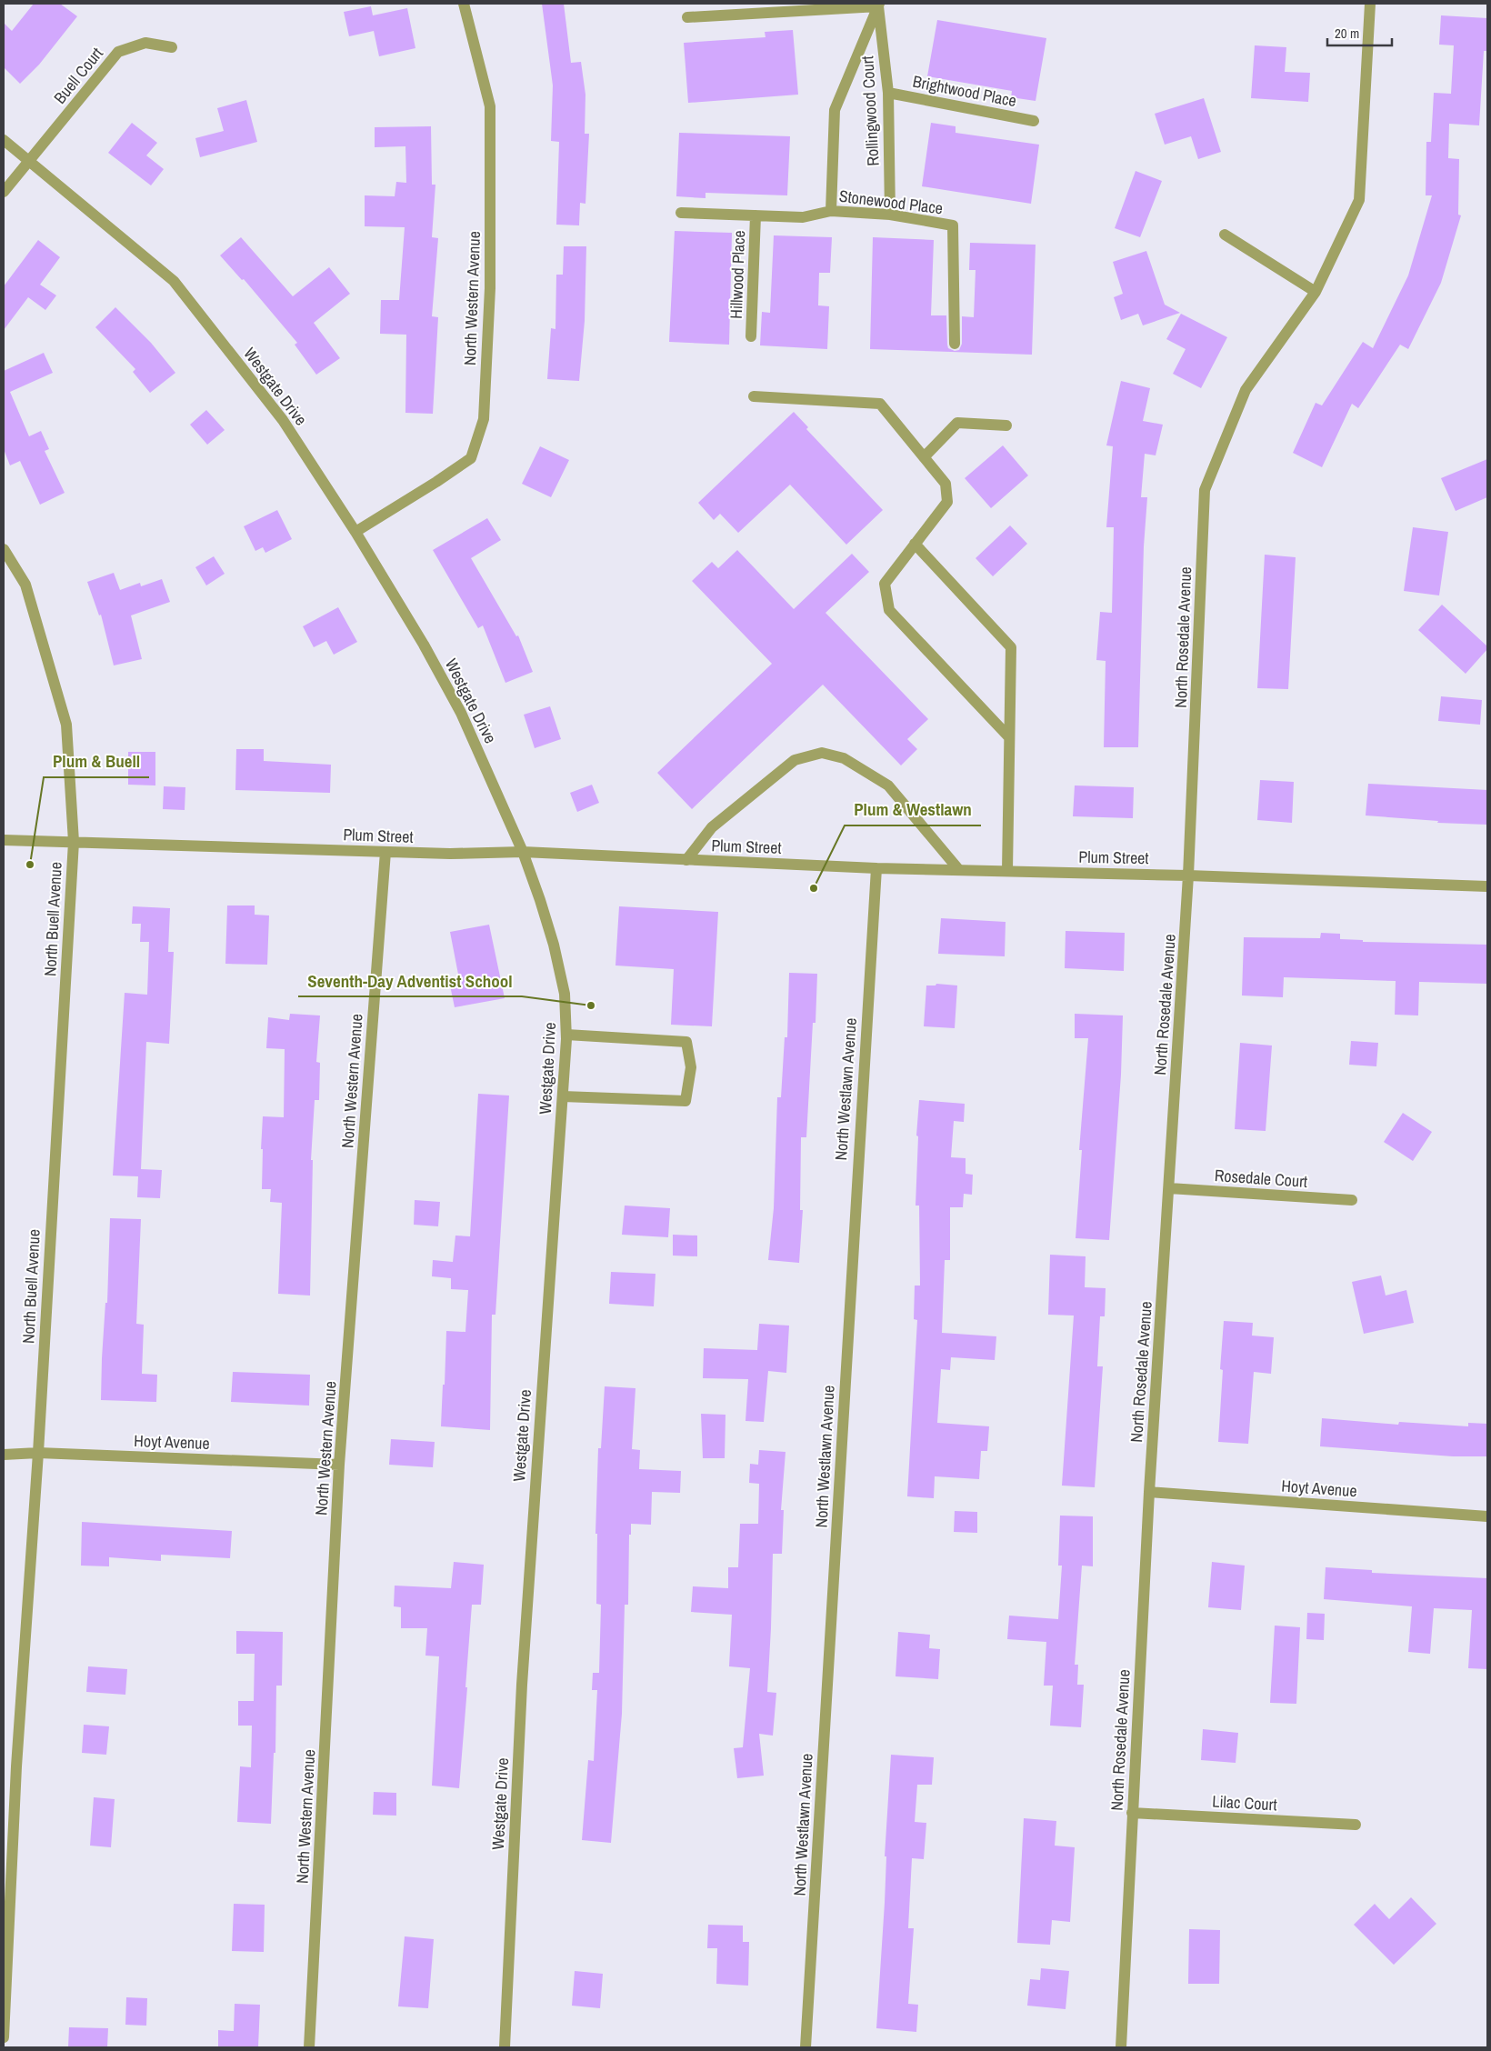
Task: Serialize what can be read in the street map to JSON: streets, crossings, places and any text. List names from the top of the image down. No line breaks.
{"streets":{"street":["Buell Court","Brightwood Place","Rollingwood Court","Stonewood Place","Hillwood Place","North Western Avenue","Westgate Drive","North Rosedale Avenue","Plum Street","North Buell Avenue","North Westlawn Avenue","Rosedale Court","Hoyt Avenue","Lilac Court"]},"crossings":[["Buell Court","Westgate Drive"],["Brightwood Place","Rollingwood Court"],["Rollingwood Court","Stonewood Place"],["Stonewood Place","Hillwood Place"],["North Western Avenue","Westgate Drive"],["North Western Avenue","Plum Street"],["North Western Avenue","Hoyt Avenue"],["Westgate Drive","Plum Street"],["North Rosedale Avenue","Plum Street"],["North Rosedale Avenue","Rosedale Court"],["North Rosedale Avenue","Hoyt Avenue"],["North Rosedale Avenue","Lilac Court"],["Plum Street","North Buell Avenue"],["Plum Street","North Westlawn Avenue"],["North Buell Avenue","Hoyt Avenue"]],"places":["Plum & Buell","Plum & Westlawn","Seventh-Day Adventist School"],"scale_bar":"20 m"}
